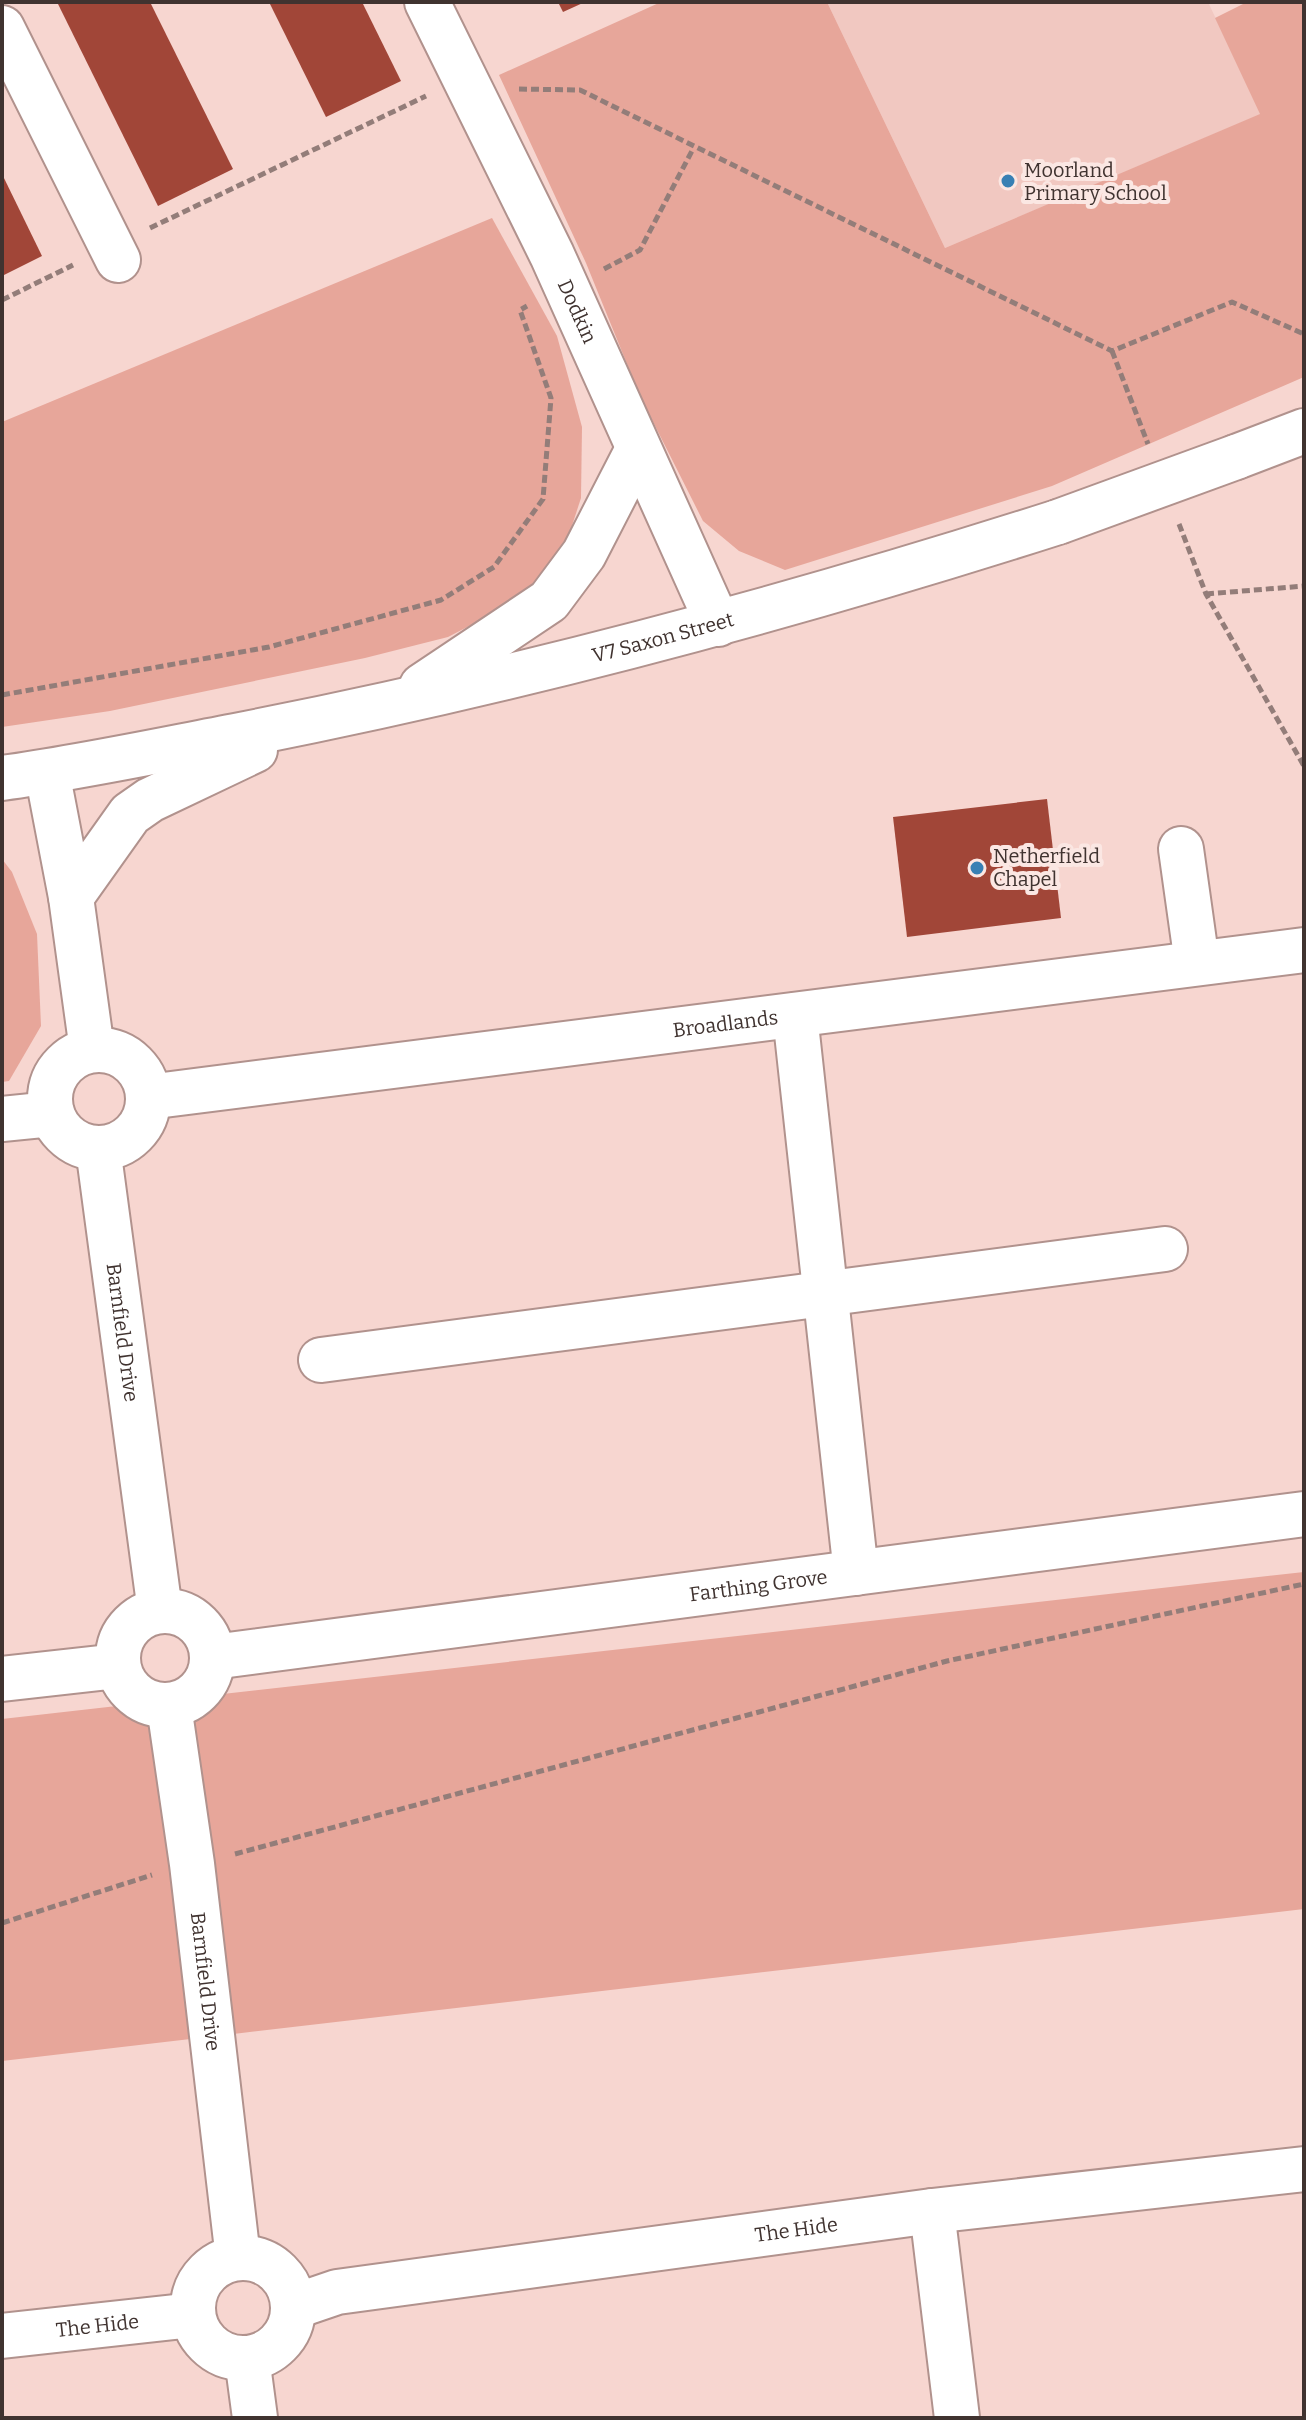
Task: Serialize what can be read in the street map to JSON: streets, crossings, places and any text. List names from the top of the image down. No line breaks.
{"streets":{"street":["Dodkin","V7 Saxon Street","Broadlands","Barnfield Drive","Farthing Grove","The Hide"]},"crossings":[["Dodkin","V7 Saxon Street"],["Broadlands","Barnfield Drive"],["Barnfield Drive","Farthing Grove"],["Barnfield Drive","The Hide"]],"places":["Moorland Primary School","Netherfield Chapel"]}
